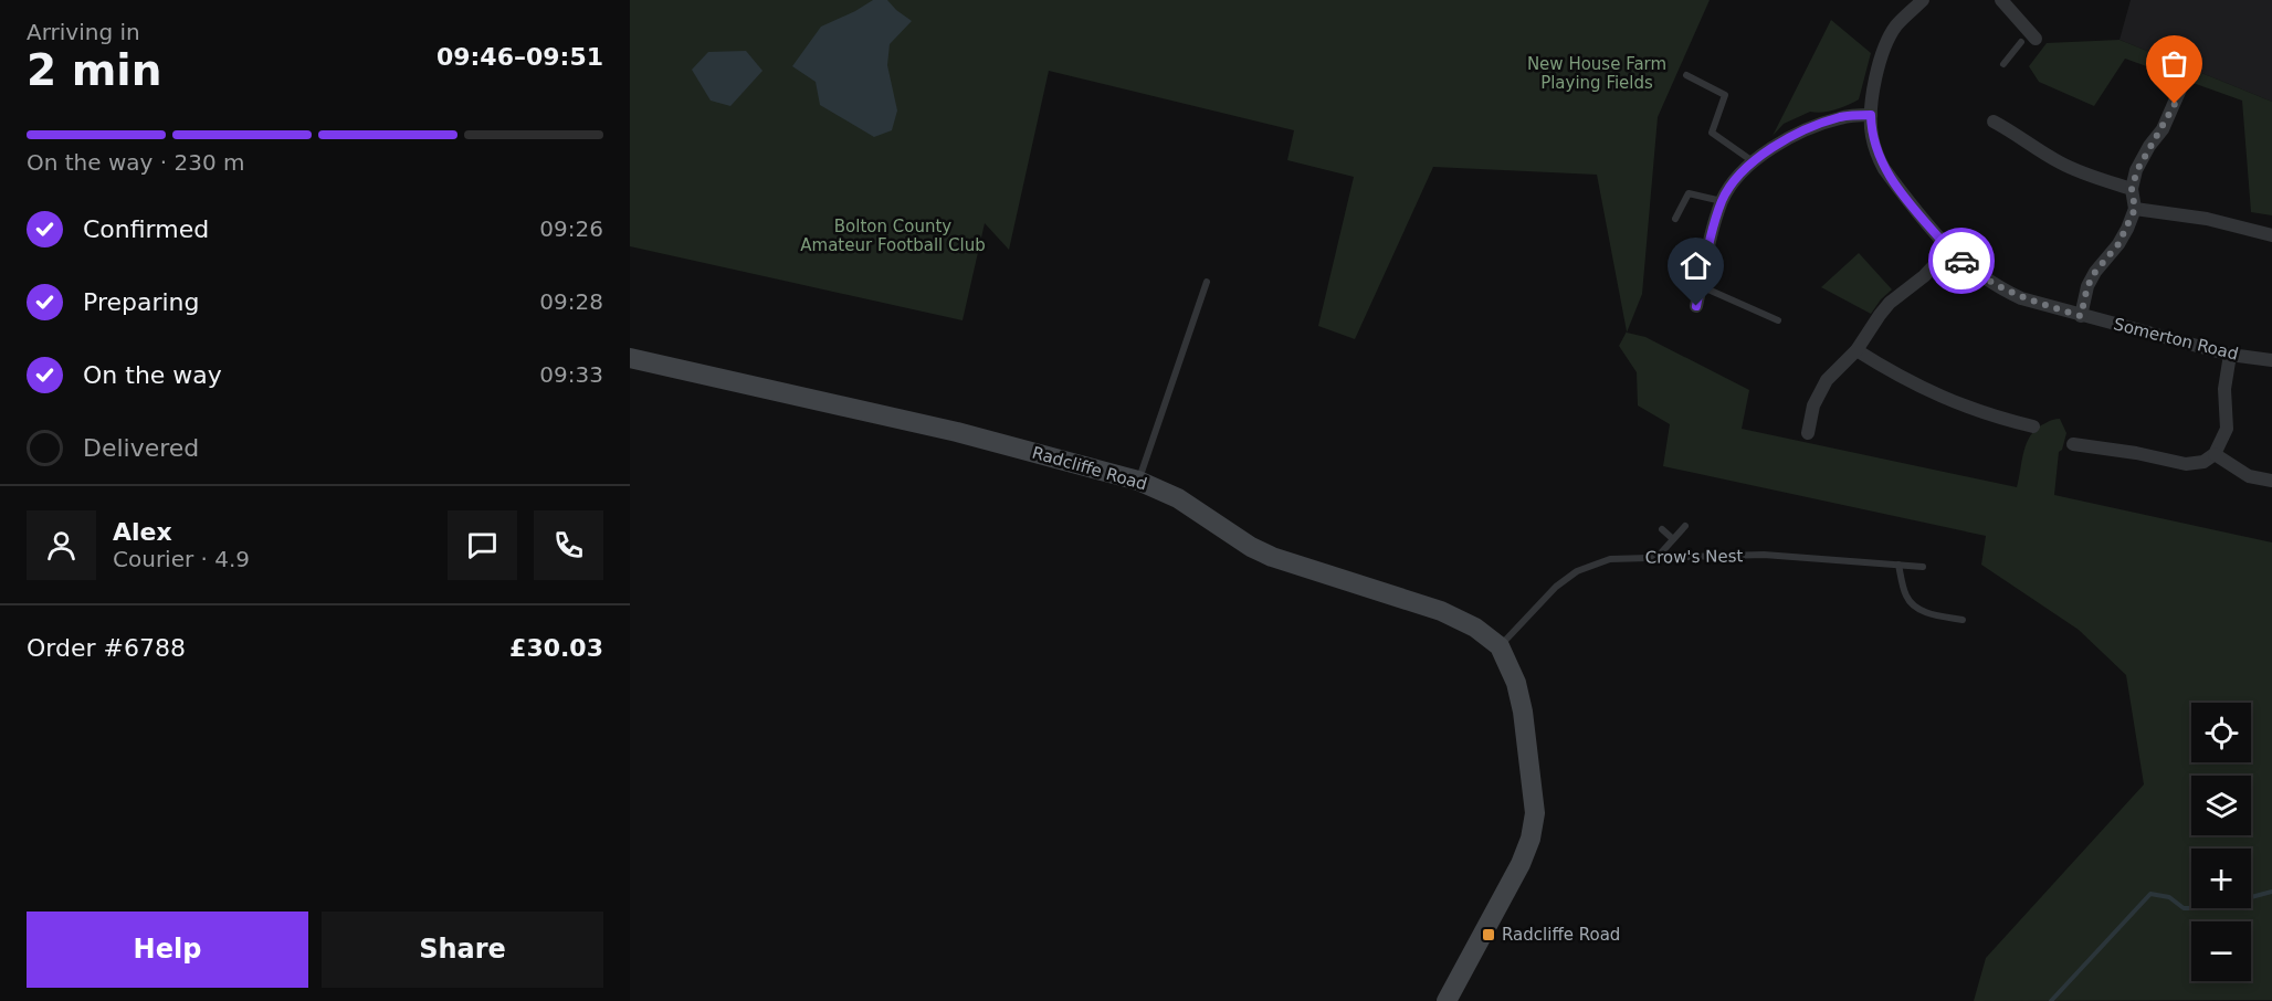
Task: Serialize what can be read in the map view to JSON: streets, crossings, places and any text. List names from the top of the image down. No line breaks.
{"streets":{"main road":["Radcliffe Road"],"street":["Somerton Road"],"lane":["Crow's Nest"]},"crossings":[["Radcliffe Road","Crow's Nest"]],"parks":["New House Farm Playing Fields","Bolton County Amateur Football Club"],"places":{"transit":["Radcliffe Road"]},"page":{"heading":["2 min","Arriving in","09:46–09:51"],"panel":["Alex","Courier · 4.9","Order #6788","£30.03"],"bar":"On the way · 230 m","list":[["Confirmed","09:26"],["Preparing","09:28"],["On the way","09:33"],"Delivered"],"map_buttons":["+","−"],"buttons":["Help","Share"]}}
